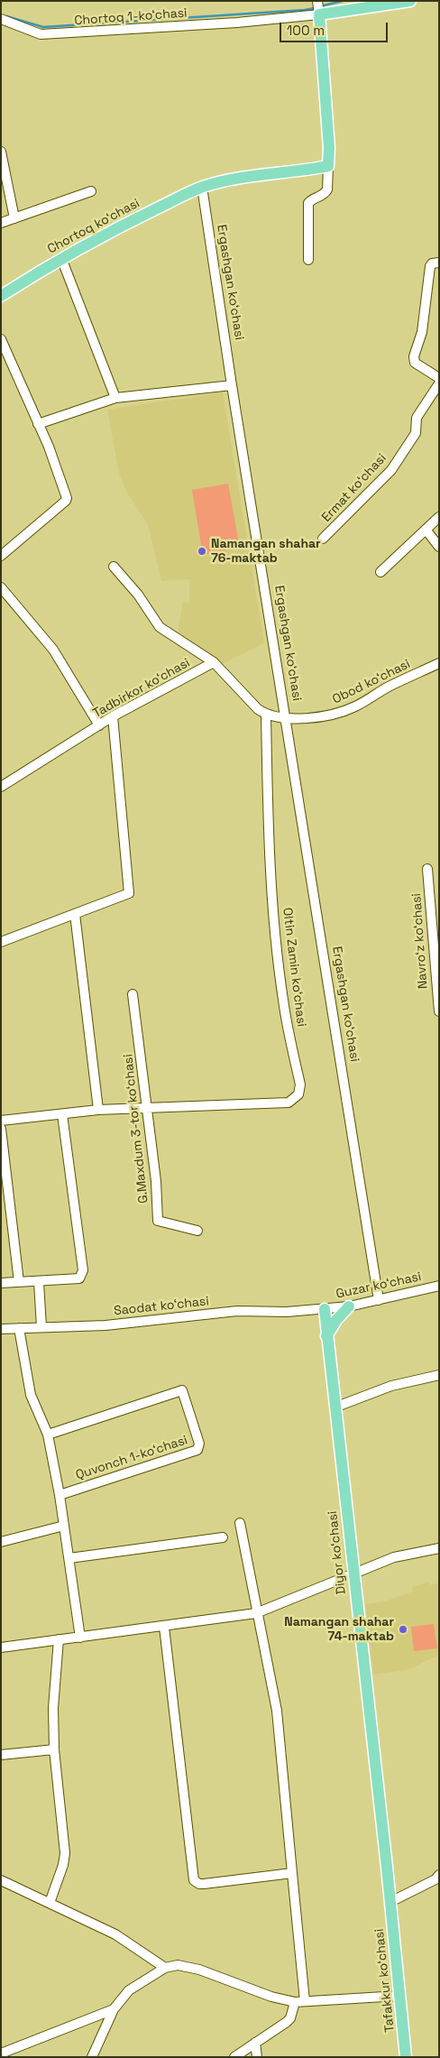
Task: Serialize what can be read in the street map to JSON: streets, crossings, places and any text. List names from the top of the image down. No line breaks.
{"streets":{"main road":["Chortoq koʻchasi","Diyor koʻchasi","Tafakkur koʻchasi"],"street":["Chortoq 1-koʻchasi","Ergashgan koʻchasi","Ermat koʻchasi","Obod koʻchasi","Tadbirkor koʻchasi","Navroʻz koʻchasi","Oltin Zamin koʻchasi","G.Maxdum 3-tor koʻchasi","Guzar koʻchasi","Saodat koʻchasi","Quvonch 1-koʻchasi"]},"crossings":[["Chortoq koʻchasi","Ergashgan koʻchasi"],["Ergashgan koʻchasi","Obod koʻchasi"],["Ergashgan koʻchasi","Guzar koʻchasi"],["Oltin Zamin koʻchasi","G.Maxdum 3-tor koʻchasi"],["Guzar koʻchasi","Saodat koʻchasi"],["Guzar koʻchasi","Diyor koʻchasi"],["Saodat koʻchasi","Diyor koʻchasi"],["Diyor koʻchasi","Tafakkur koʻchasi"]],"places":["Namangan shahar 76-maktab","Namangan shahar 74-maktab"],"scale_bar":"100 m"}
